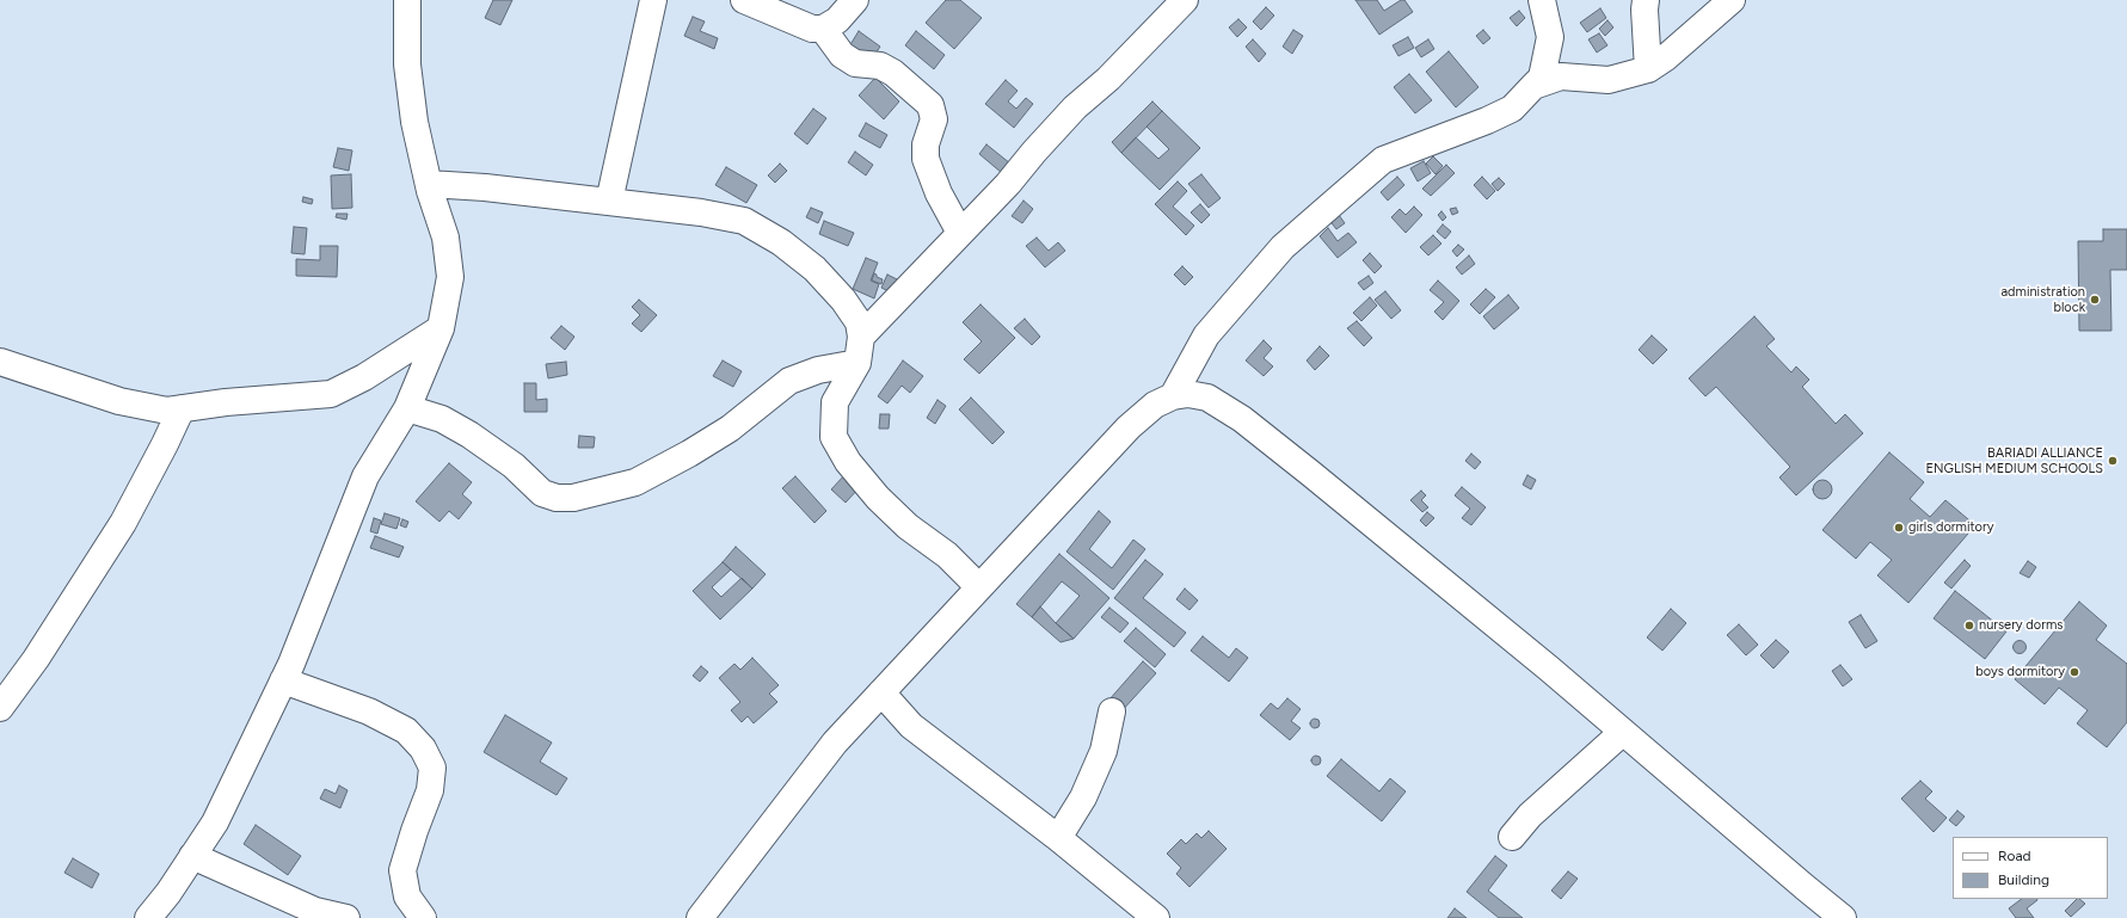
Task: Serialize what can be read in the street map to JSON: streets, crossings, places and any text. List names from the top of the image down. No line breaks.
{"places":["administration block","BARIADI ALLIANCE ENGLISH MEDIUM SCHOOLS","girls dormitory","nursery dorms","boys dormitory"],"legend":["Road","Building"]}
